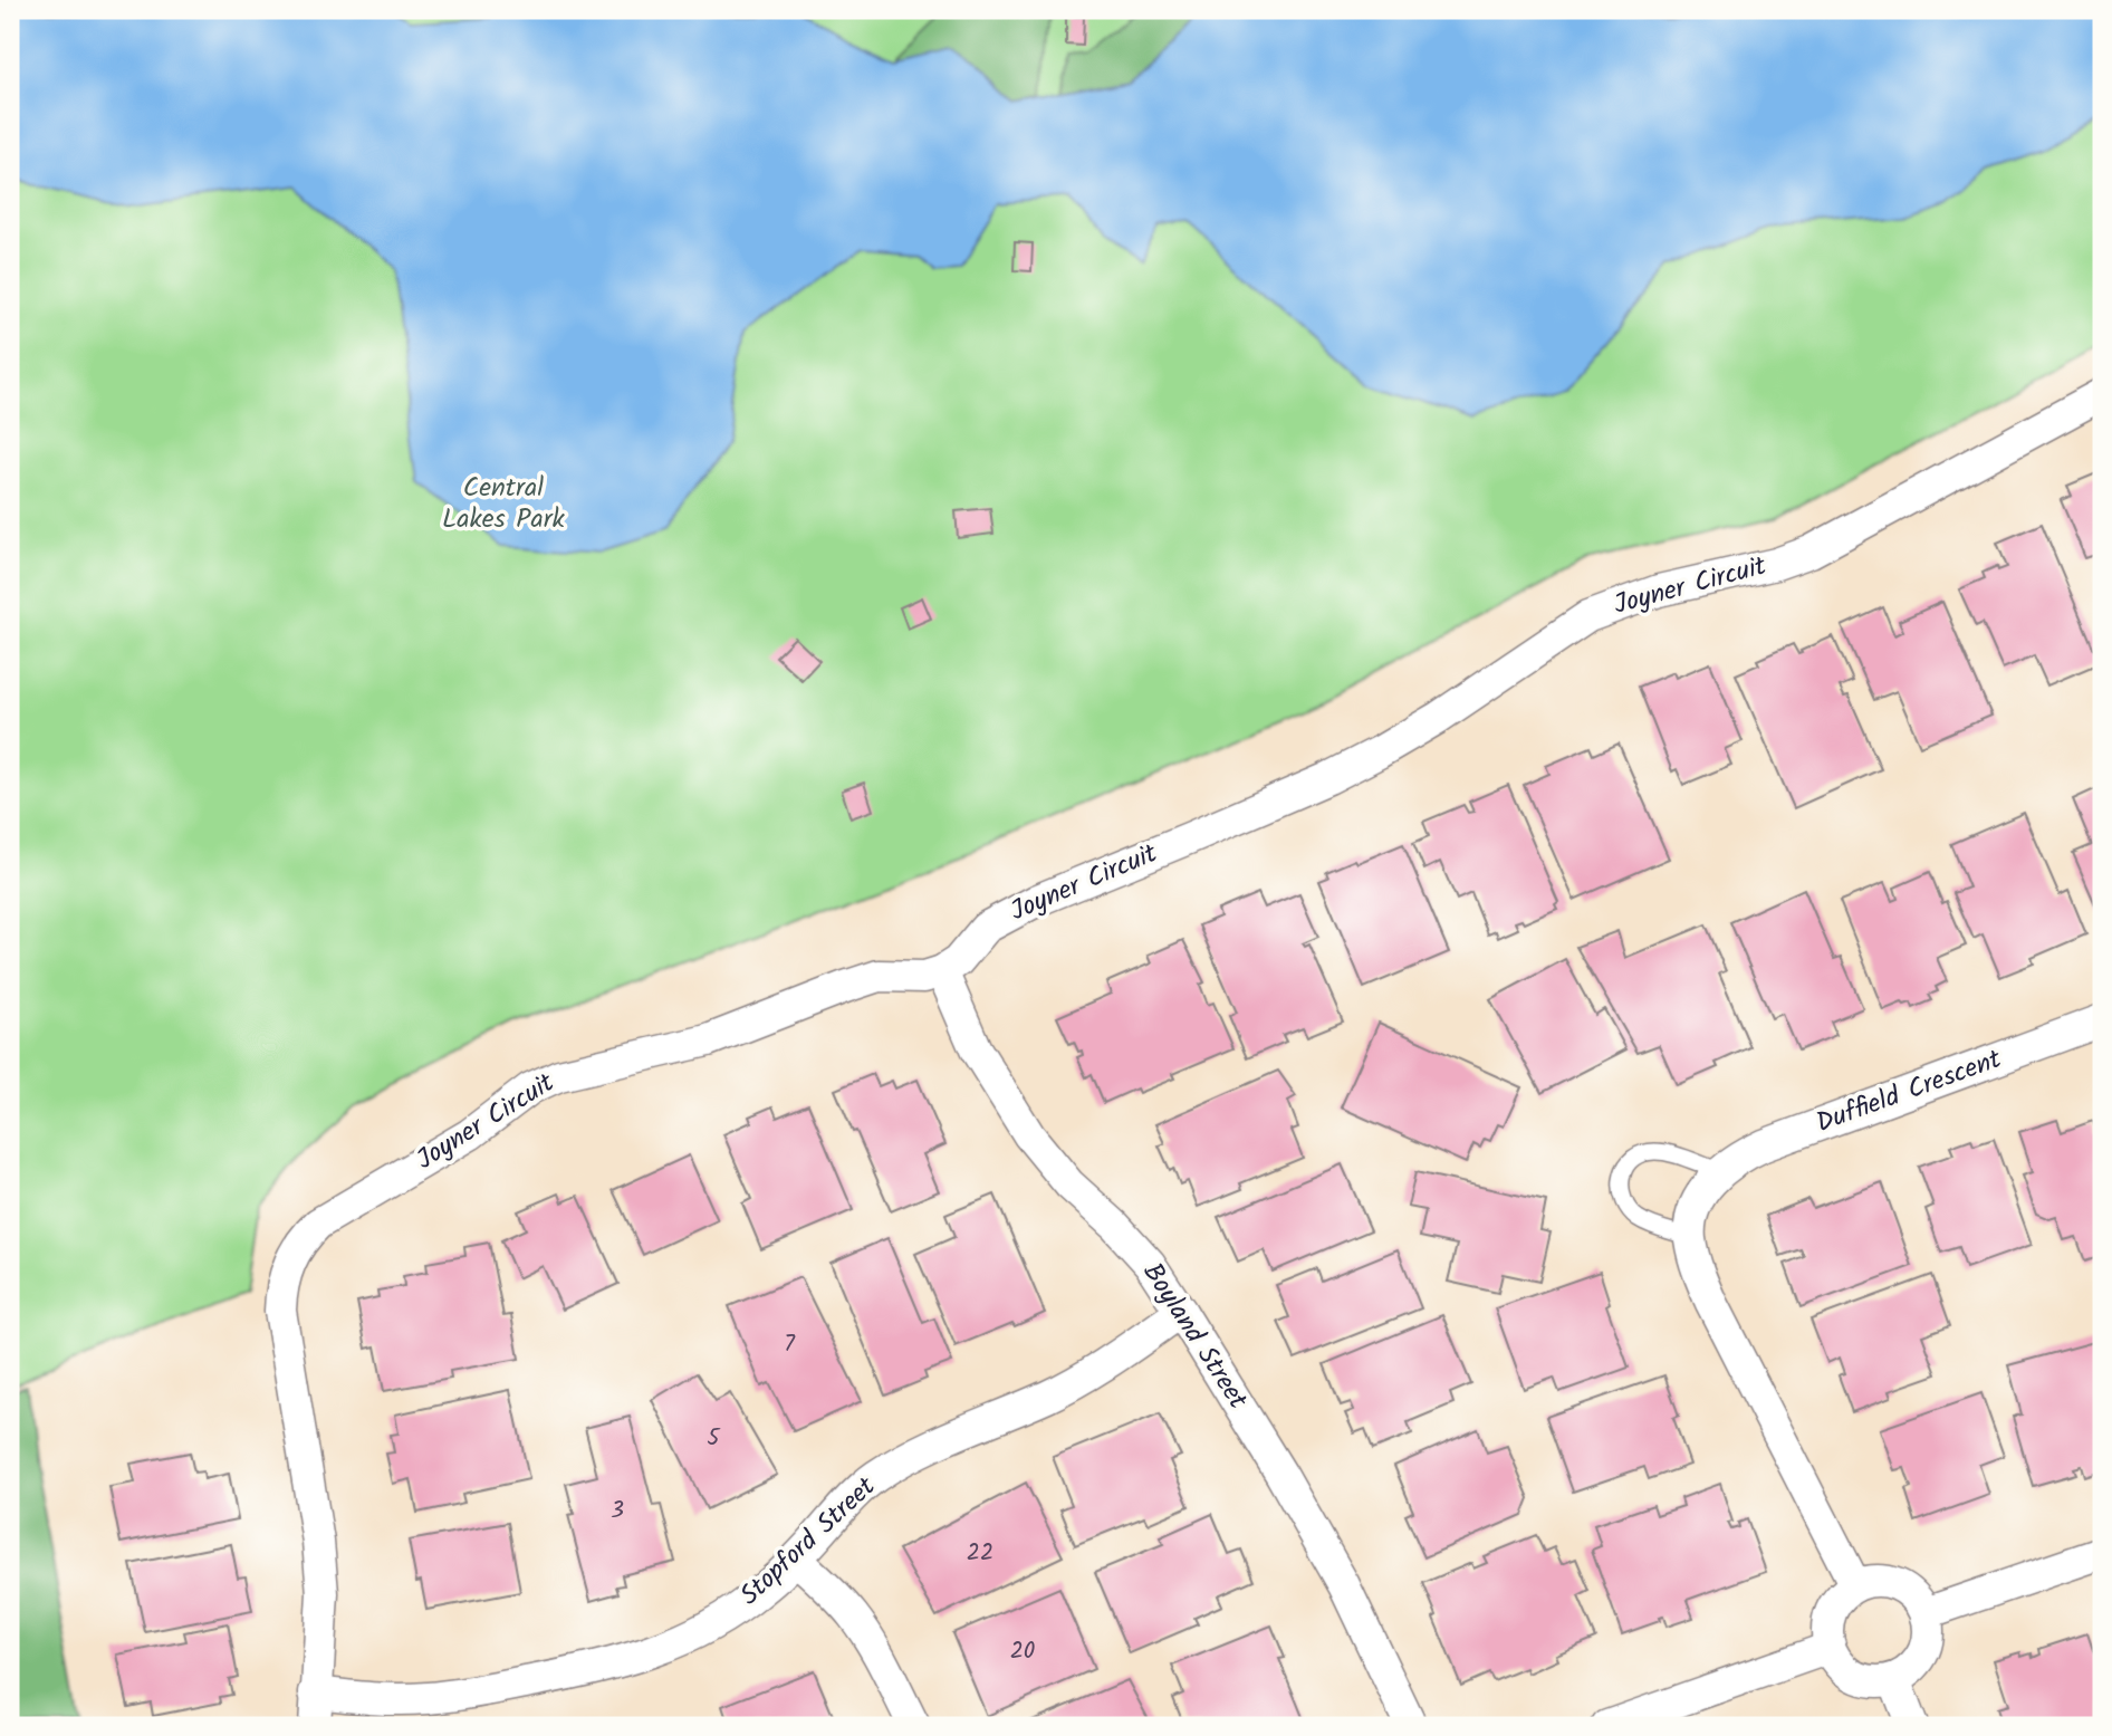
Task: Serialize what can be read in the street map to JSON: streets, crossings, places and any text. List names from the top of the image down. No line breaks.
{"streets":{"street":["Joyner Circuit","Duffield Crescent","Boyland Street","Stopford Street"]},"crossings":[["Joyner Circuit","Boyland Street"],["Joyner Circuit","Stopford Street"],["Boyland Street","Stopford Street"]],"parks":["Central Lakes Park"],"house_numbers":["7","5","3","22","20"]}
